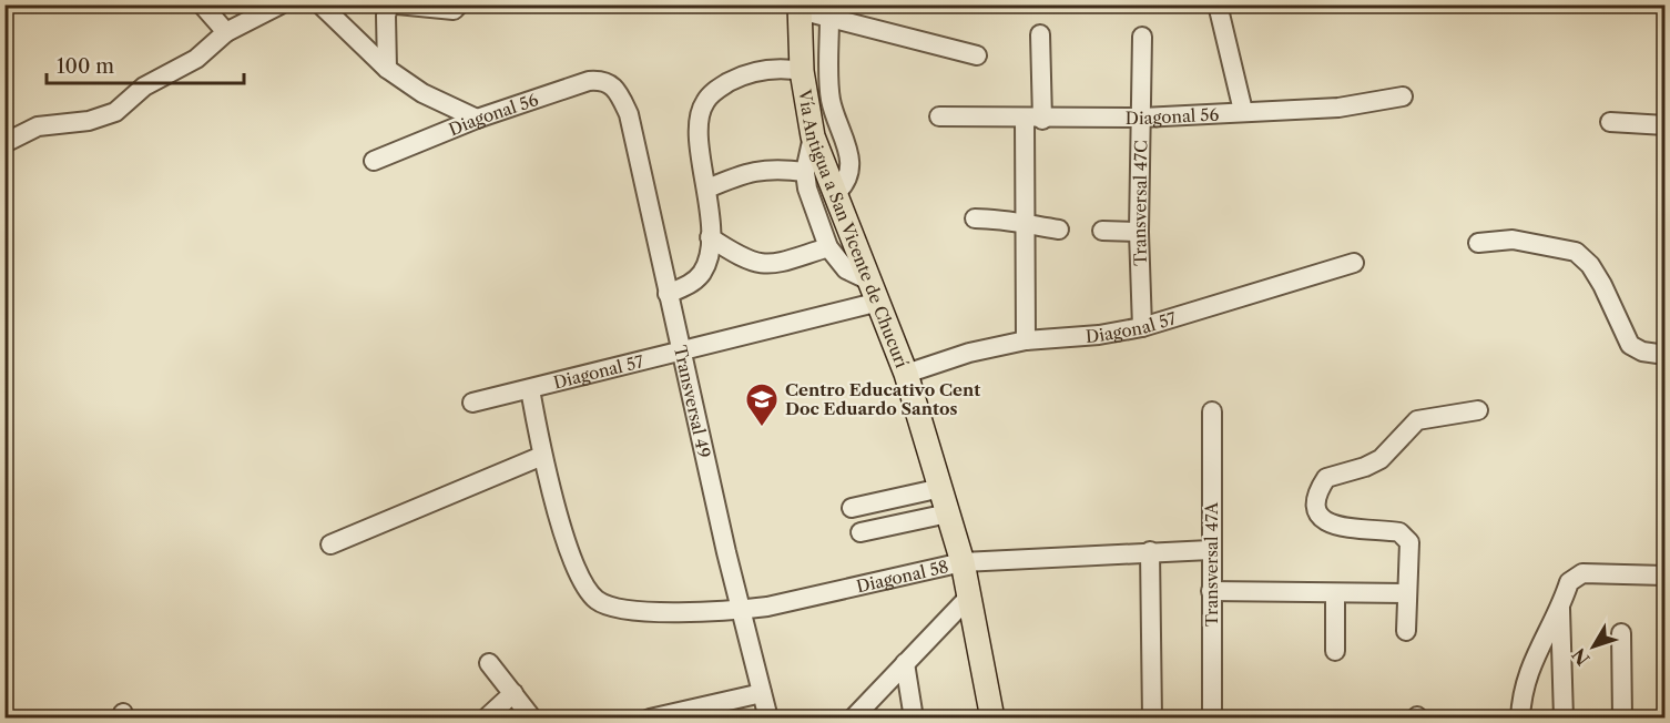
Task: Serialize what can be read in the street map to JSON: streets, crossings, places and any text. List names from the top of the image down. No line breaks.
{"streets":{"main road":["Vía Antigua a San Vicente de Chucurí"],"street":["Diagonal 56","Transversal 47C","Diagonal 57","Transversal 49","Transversal 47A","Diagonal 58"]},"crossings":[["Diagonal 56","Transversal 47C"],["Diagonal 56","Transversal 49"],["Transversal 47C","Diagonal 57"],["Vía Antigua a San Vicente de Chucurí","Diagonal 57"],["Vía Antigua a San Vicente de Chucurí","Diagonal 58"],["Diagonal 57","Transversal 49"],["Transversal 49","Diagonal 58"],["Transversal 47A","Diagonal 58"]],"places":{"school or university":["Centro Educativo Cent Doc Eduardo Santos"]},"scale_bar":"100 m","north":"bottom left"}
